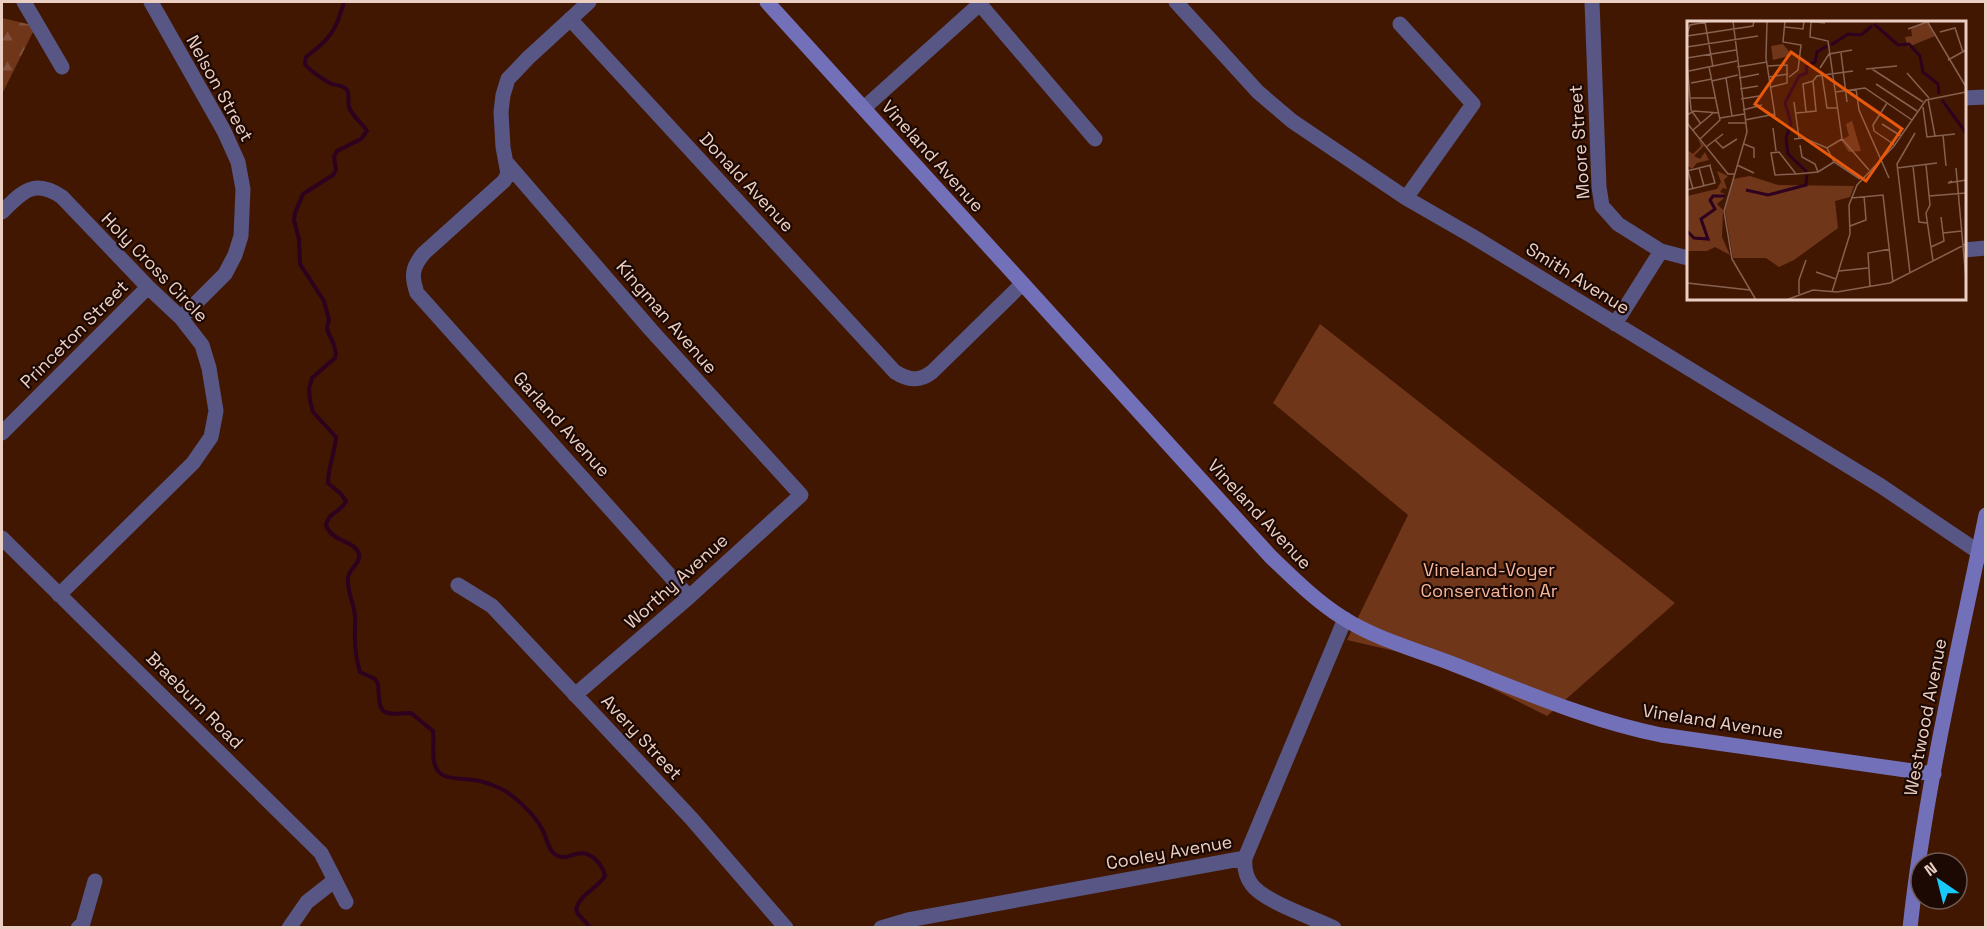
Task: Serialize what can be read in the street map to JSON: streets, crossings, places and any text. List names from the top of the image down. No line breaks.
{"streets":{"street":["Nelson Street","Moore Street","Vineland Avenue","Donald Avenue","Holy Cross Circle","Smith Avenue","Kingman Avenue","Princeton Street","Garland Avenue","Worthy Avenue","Braeburn Road","Westwood Avenue","Avery Street","Cooley Avenue"]},"crossings":[["Nelson Street","Holy Cross Circle"],["Vineland Avenue","Donald Avenue"],["Vineland Avenue","Westwood Avenue"],["Vineland Avenue","Cooley Avenue"],["Holy Cross Circle","Princeton Street"],["Holy Cross Circle","Braeburn Road"],["Smith Avenue","Westwood Avenue"],["Kingman Avenue","Garland Avenue"],["Kingman Avenue","Worthy Avenue"],["Garland Avenue","Worthy Avenue"],["Worthy Avenue","Avery Street"]],"parks":["Vineland-Voyer Conservation Ar"],"north":"top left"}
